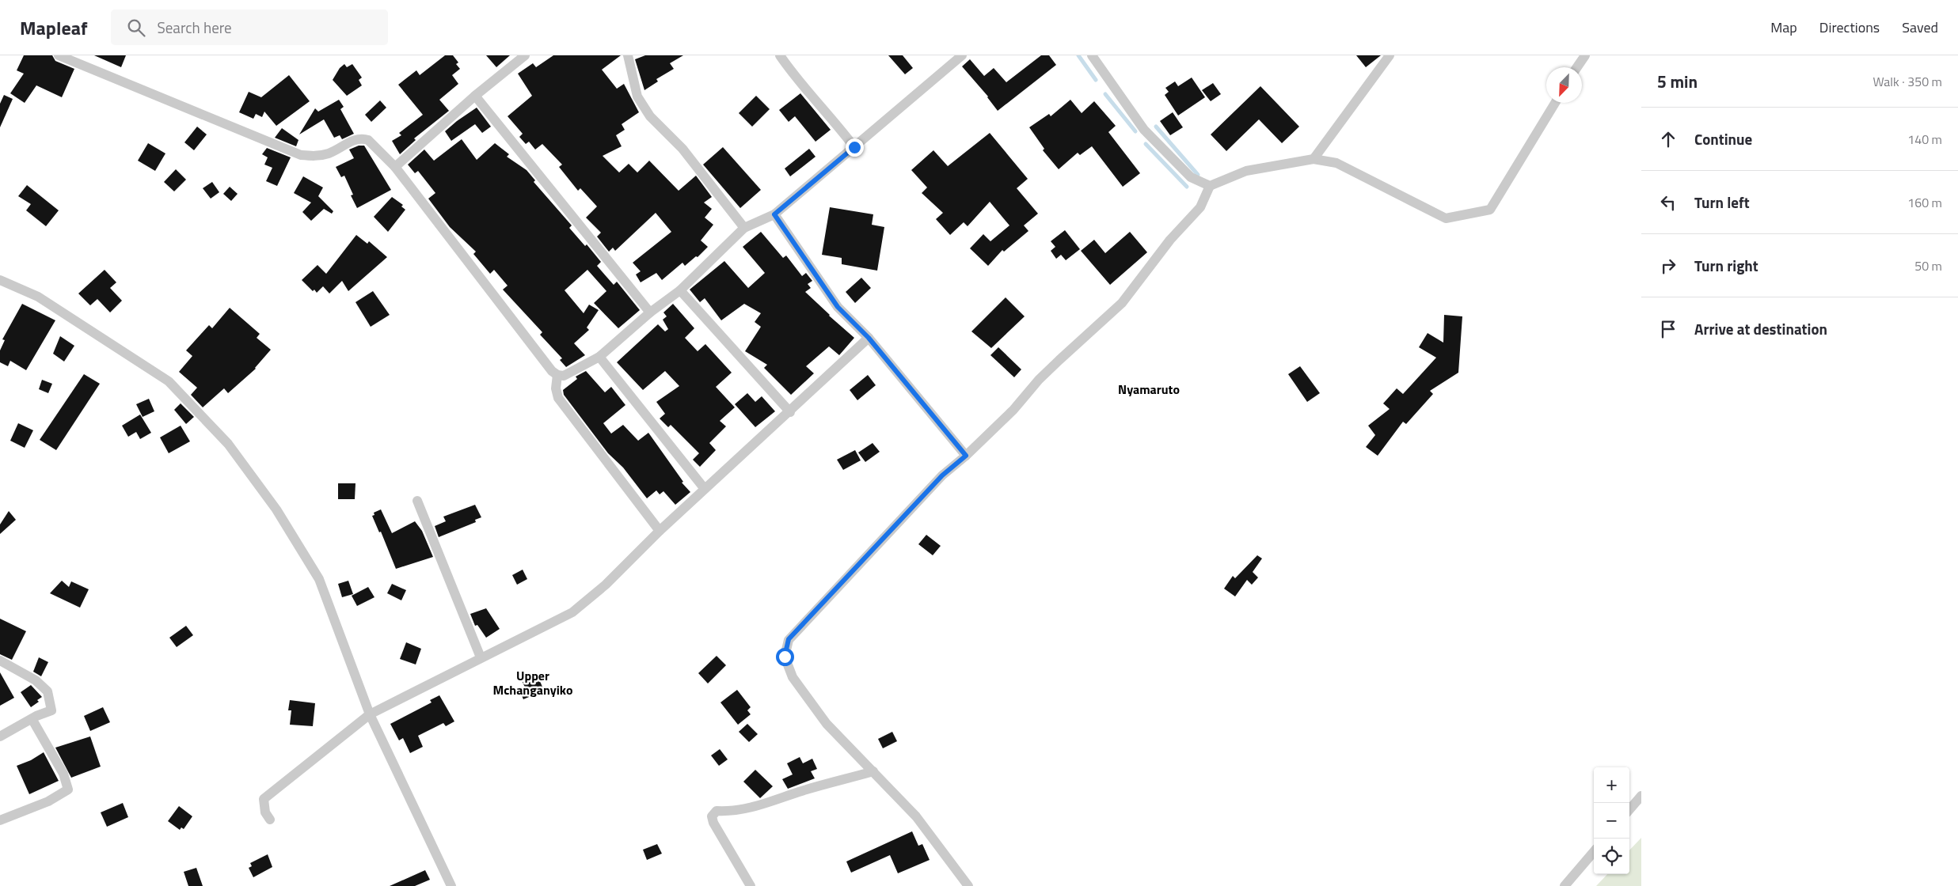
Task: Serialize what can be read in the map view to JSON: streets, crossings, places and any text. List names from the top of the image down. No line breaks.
{"districts":["Nyamaruto","Upper Mchanganyiko"],"north":"bottom left","page":{"header":"Mapleaf","search":"Search here","nav":["Map","Directions","Saved"],"heading":["5 min","Walk · 350 m"],"list":[["Continue","140 m"],["Turn left","160 m"],["Turn right","50 m"],"Arrive at destination"],"map_buttons":["+","−"]}}
